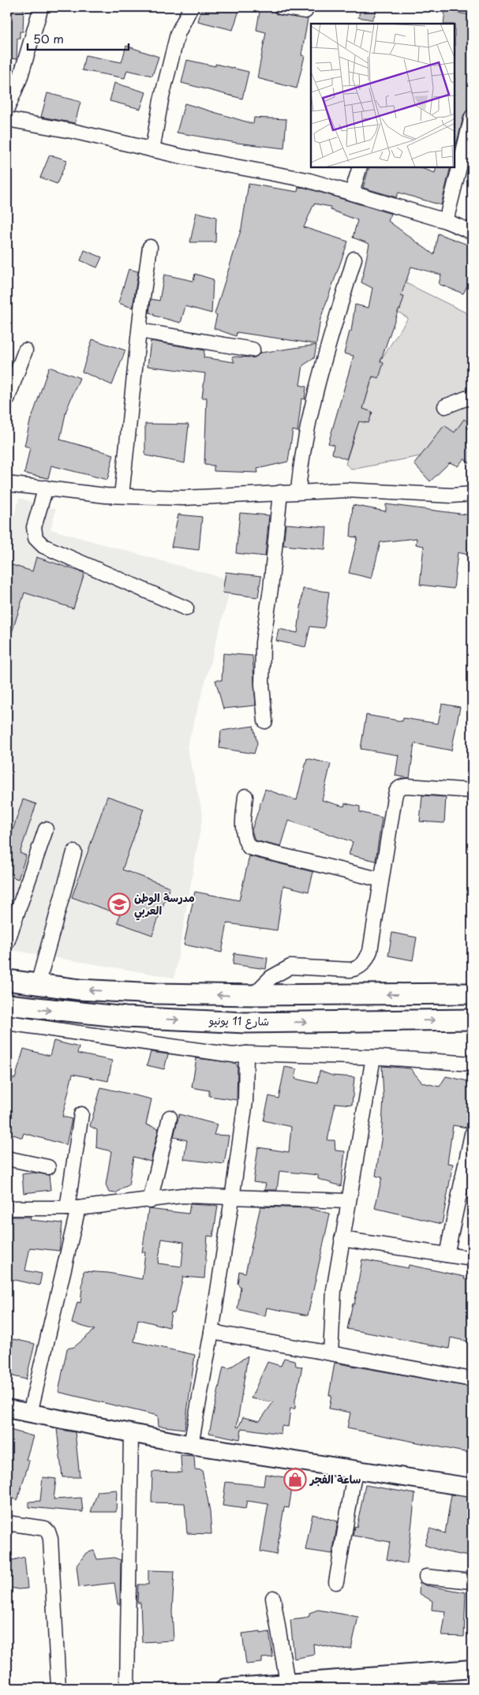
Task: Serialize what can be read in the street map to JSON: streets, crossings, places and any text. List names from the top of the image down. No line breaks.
{"streets":{"highway":["شارع 11 يونيو"]},"places":{"school or university":["مدرسة الوطن العربي"],"shop":["ساعة الفجر"]},"scale_bar":"50 m"}
